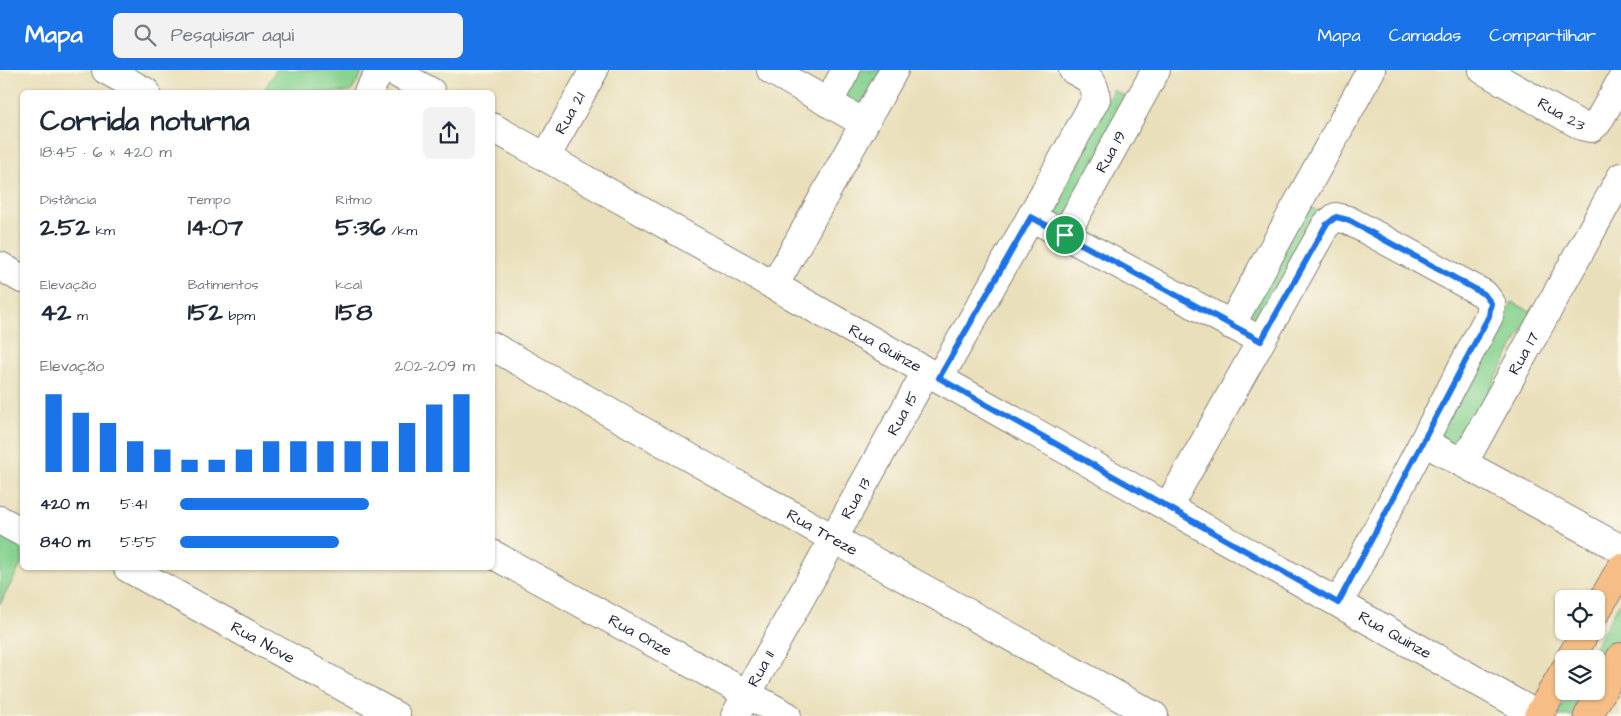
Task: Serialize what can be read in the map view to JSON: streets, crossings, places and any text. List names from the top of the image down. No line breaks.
{"streets":{"street":["Rua 23","Rua 21","Rua 19","Rua Quinze","Rua 17","Rua 15","Rua 13","Rua Treze","Rua Onze","Rua Nove","Rua 11"]},"crossings":[["Rua 21","Rua Quinze"],["Rua Quinze","Rua 15"],["Rua 15","Rua 13"],["Rua 13","Rua Treze"],["Rua 13","Rua 11"],["Rua Onze","Rua 11"]],"page":{"header":"Mapa","search":"Pesquisar aqui","nav":["Mapa","Camadas","Compartilhar"],"heading":["Corrida noturna","18:45 · 6 × 420 m"],"stats":[["Distância","2.52 km"],["Tempo","14:07"],["Ritmo","5:36 /km"],["Elevação","42 m"],["Batimentos","152 bpm"],["kcal","158"]],"chart":["Elevação","202–209 m"],"list":[{"name":"420 m","note":"5:41"},{"name":"840 m","note":"5:55"}]}}
